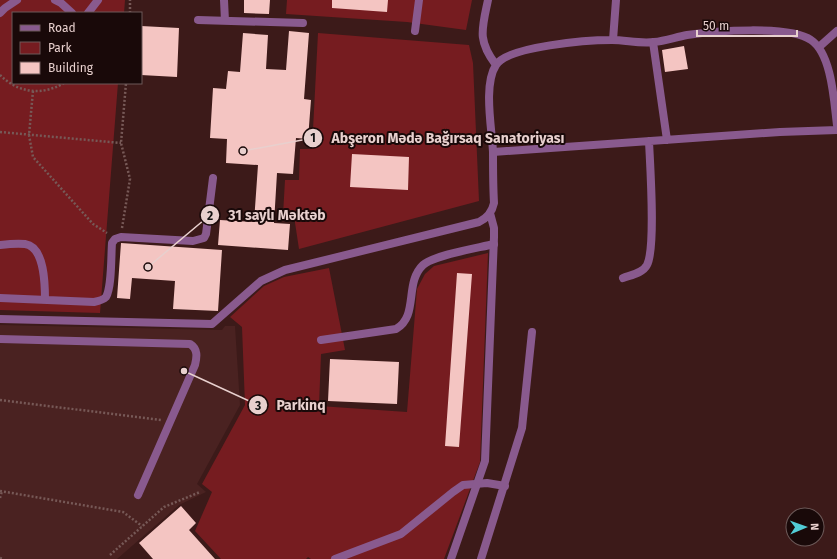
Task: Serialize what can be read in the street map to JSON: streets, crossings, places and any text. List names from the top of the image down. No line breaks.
{"places":["Abşeron Mədə Bağırsaq Sanatoriyası","31 saylı Məktəb","Parkinq"],"legend":["Road","Park","Building"],"scale_bar":"50 m","north":"right"}
